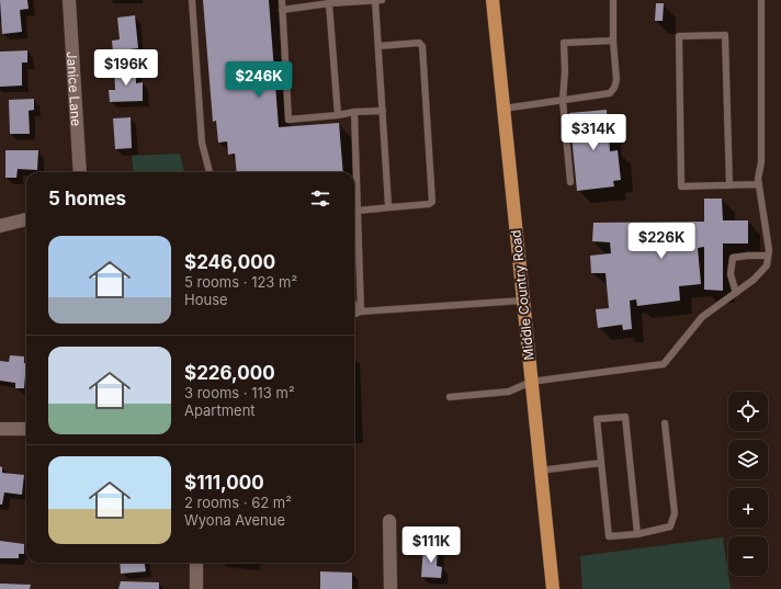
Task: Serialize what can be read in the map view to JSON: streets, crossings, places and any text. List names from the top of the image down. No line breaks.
{"streets":{"main road":["Middle Country Road"],"street":["Janice Lane"]},"page":{"price":["$196K","$246K","$314K","$226K","$111K"],"heading":"5 homes","list":[{"name":"$246,000","note":"5 rooms · 123 m² · House"},{"name":"$226,000","note":"3 rooms · 113 m² · Apartment"},{"name":"$111,000","note":"2 rooms · 62 m² · Wyona Avenue"}],"map_buttons":["+","−"]}}
